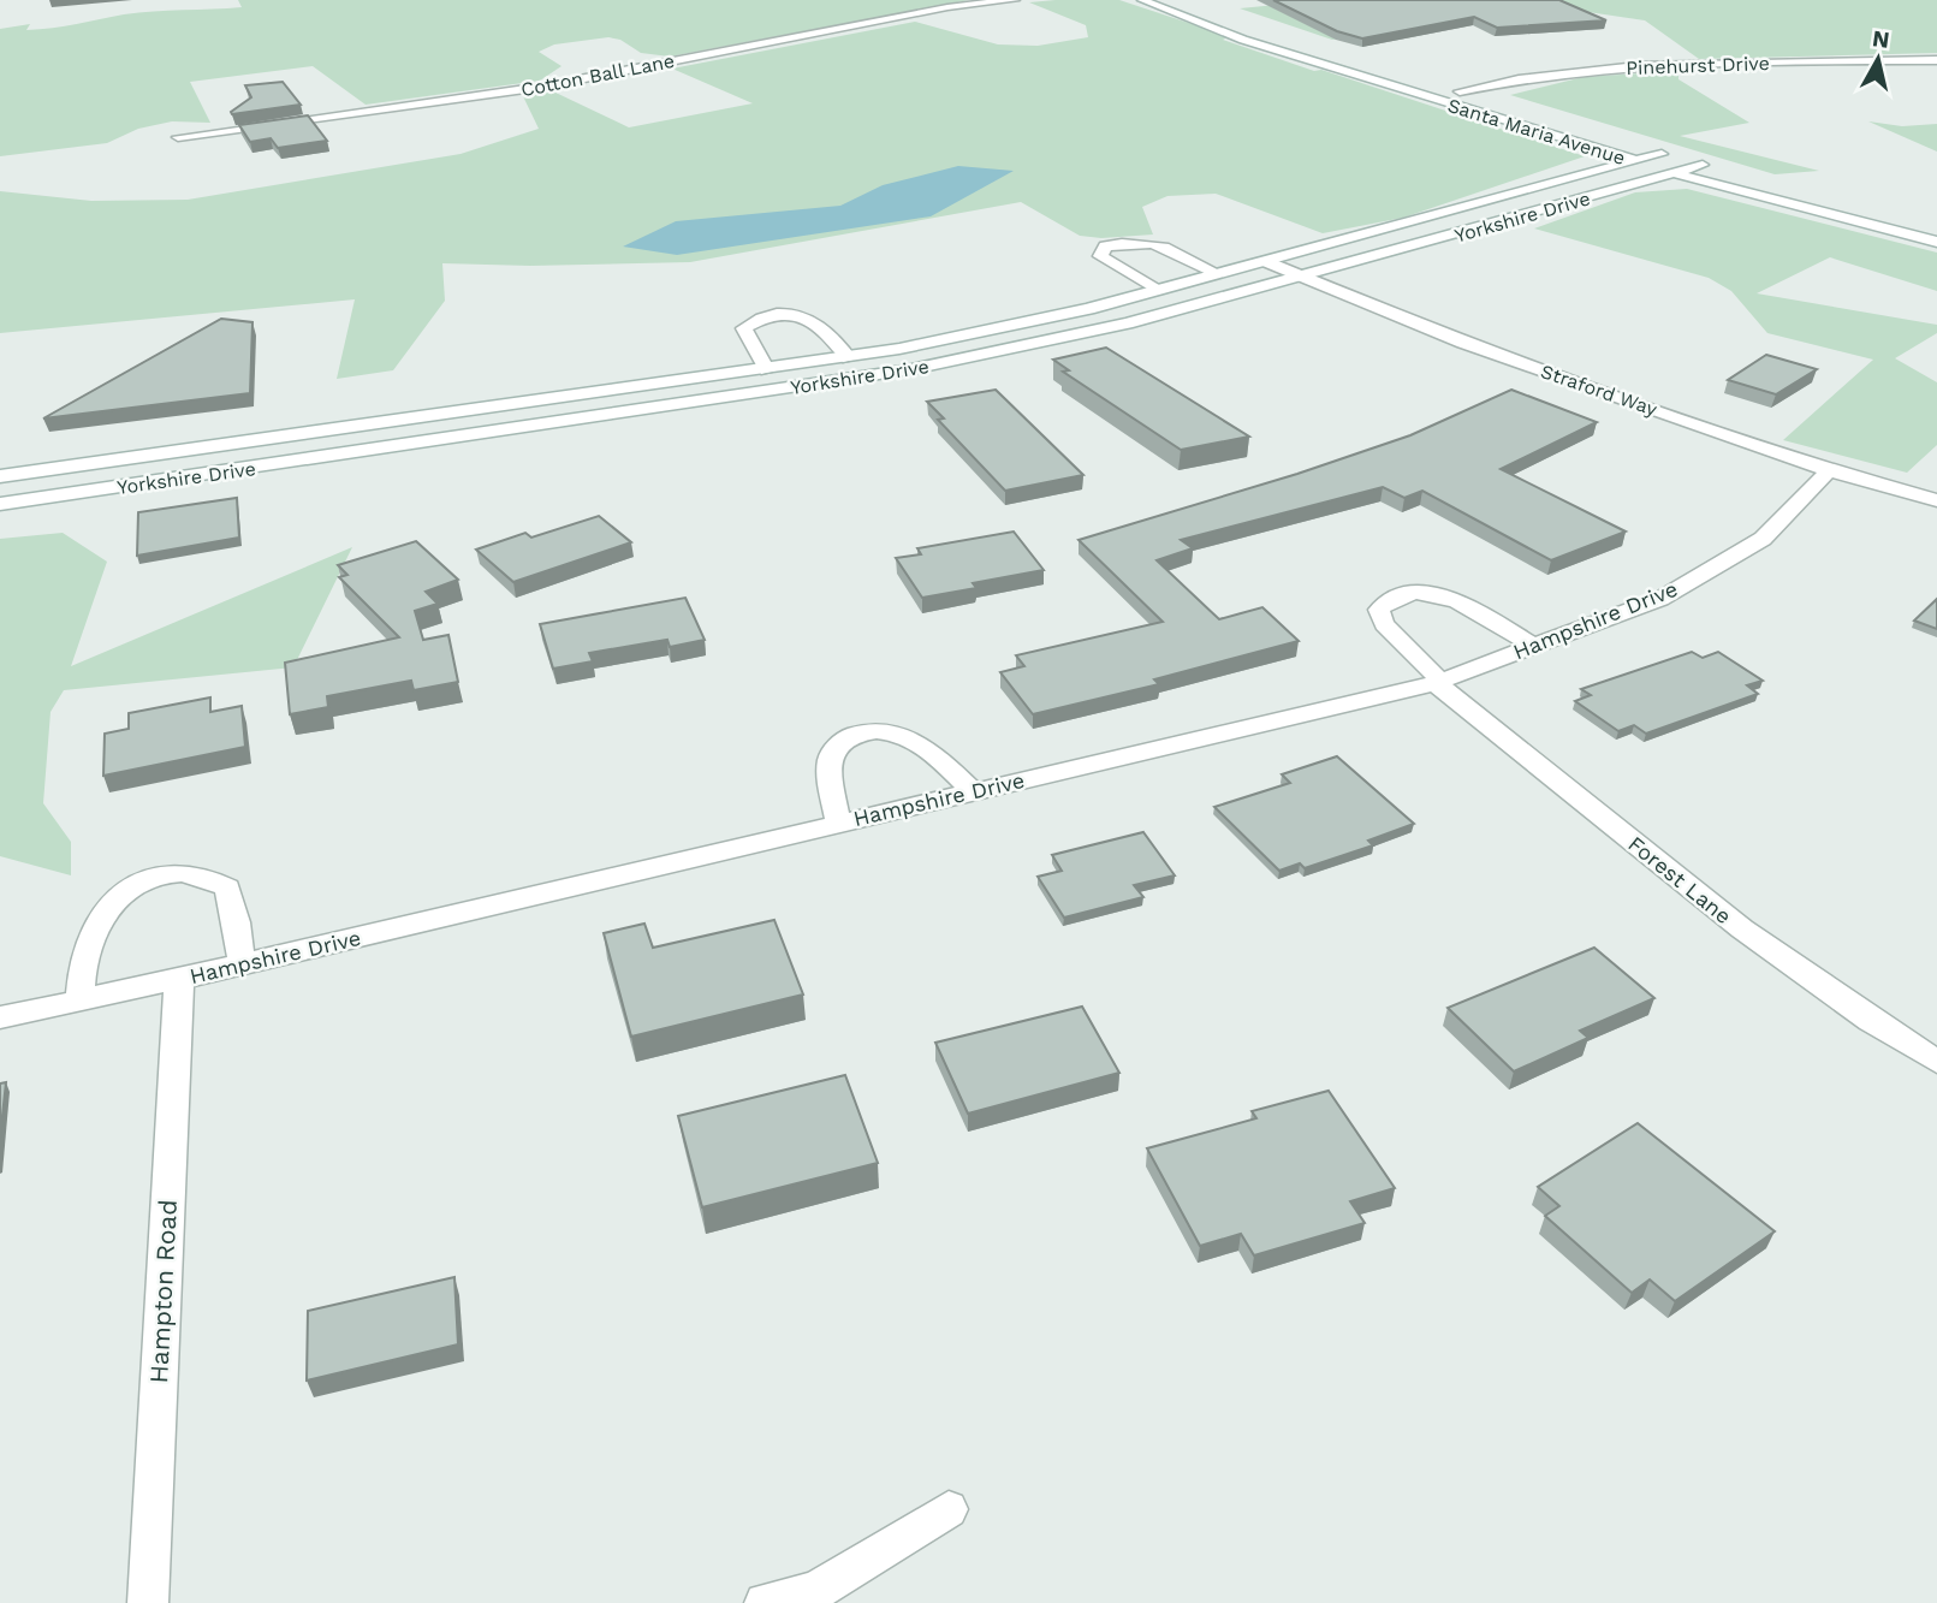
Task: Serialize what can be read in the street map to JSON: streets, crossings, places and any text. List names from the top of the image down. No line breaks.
{"streets":{"street":["Pinehurst Drive","Cotton Ball Lane","Santa Maria Avenue","Yorkshire Drive","Straford Way","Hampshire Drive","Forest Lane","Hampton Road"]},"crossings":[["Pinehurst Drive","Santa Maria Avenue"],["Santa Maria Avenue","Yorkshire Drive"],["Yorkshire Drive","Straford Way"],["Straford Way","Hampshire Drive"],["Hampshire Drive","Forest Lane"],["Hampshire Drive","Hampton Road"]],"north":"top"}
